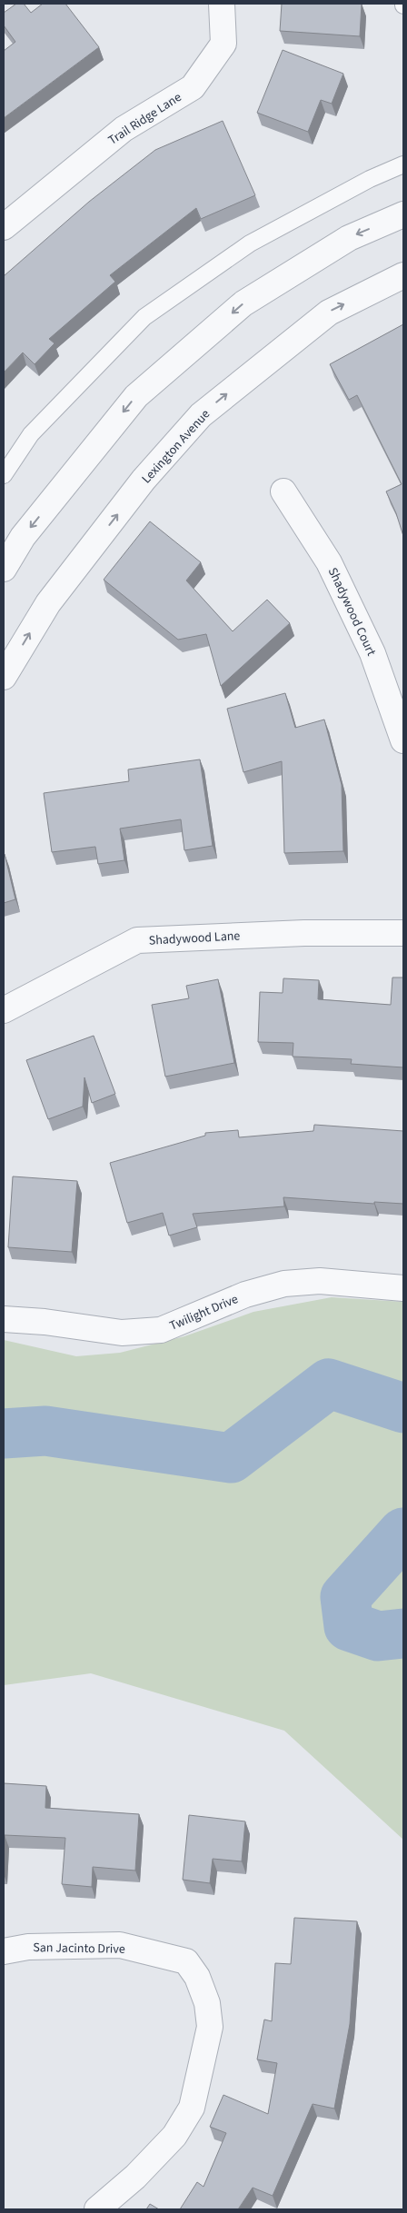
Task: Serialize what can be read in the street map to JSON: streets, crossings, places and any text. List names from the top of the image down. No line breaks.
{"streets":{"street":["Trail Ridge Lane","Lexington Avenue","Shadywood Court","Shadywood Lane","Twilight Drive","San Jacinto Drive"]}}
